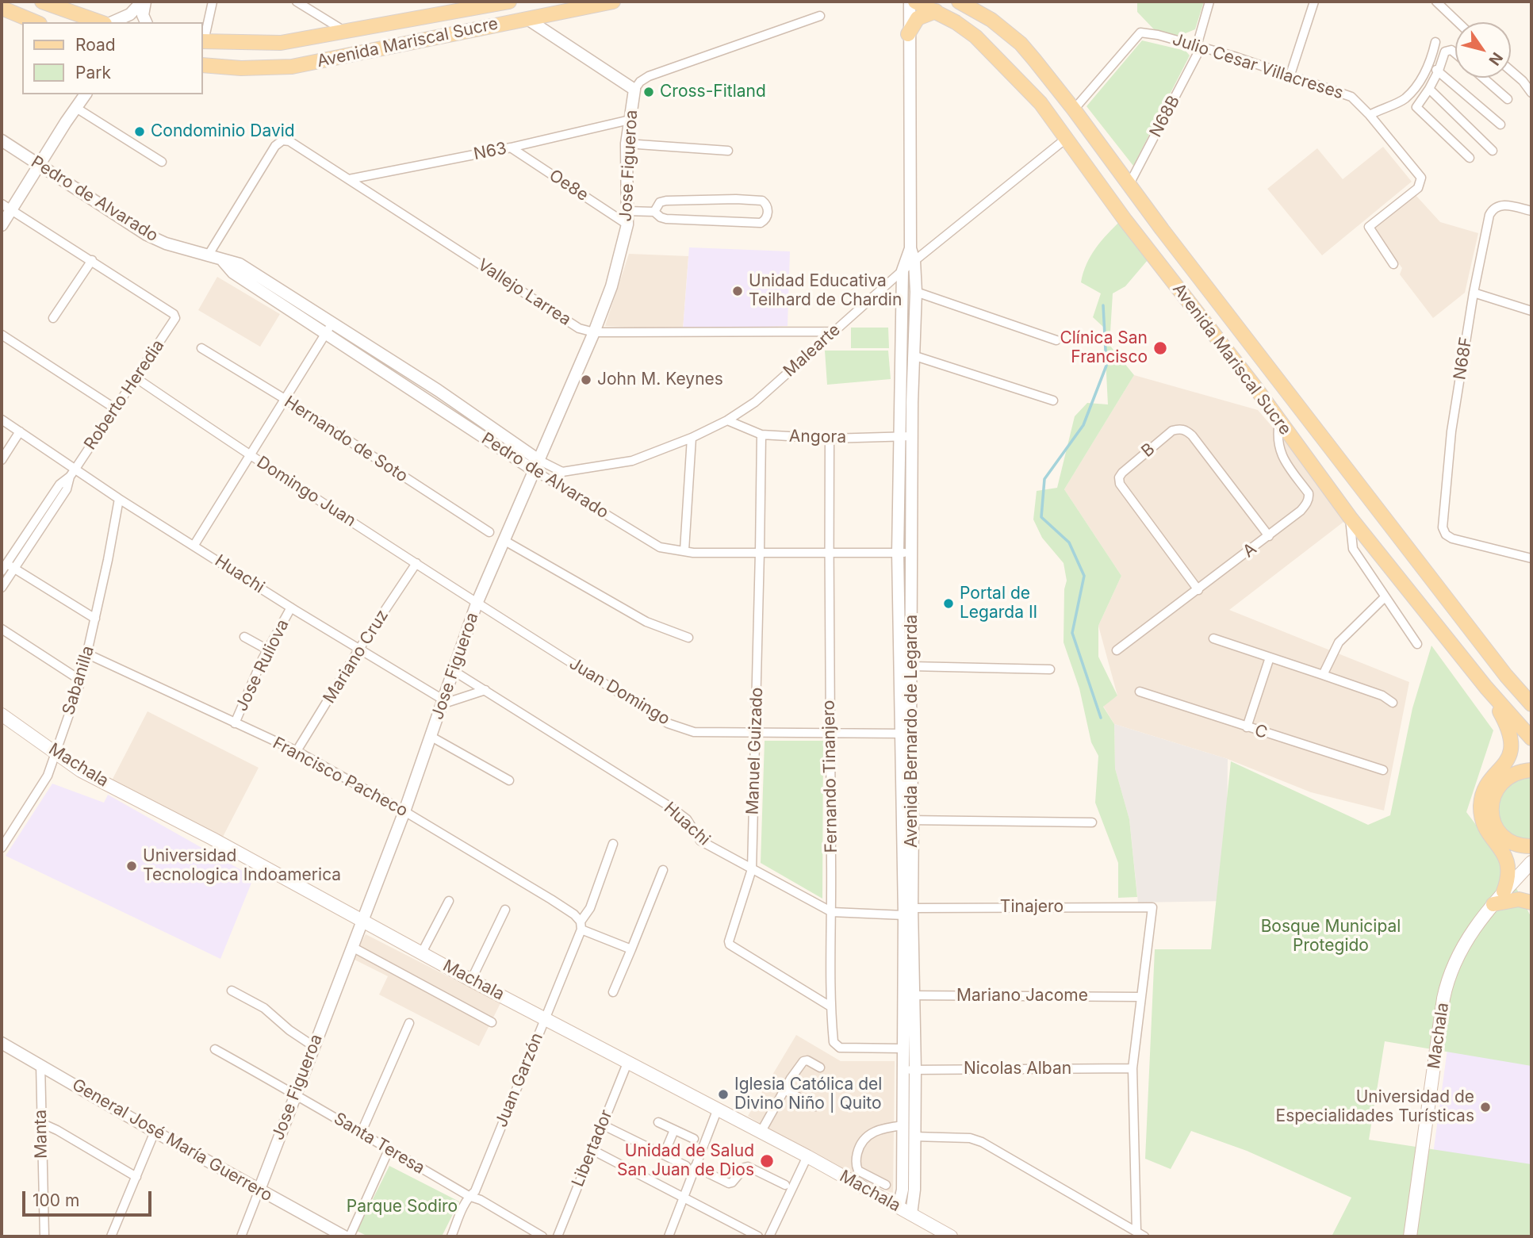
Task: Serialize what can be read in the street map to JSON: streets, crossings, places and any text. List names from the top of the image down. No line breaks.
{"streets":{"main road":["Avenida Mariscal Sucre","Machala"],"street":["Julio Cesar Villacreses","N68B","N63","Jose Figueroa","Oe8e","Pedro de Alvarado","Vallejo Larrea","Malearte","N68F","Roberto Heredia","Angora","Hernando de Soto","B","Domingo Juan","A","Huachi","Mariano Cruz","Jose Ruliova","Sabanilla","Juan Domingo","Avenida Bernardo de Legarda","C","Manuel Guizado","Fernando Tinanjero","Francisco Pacheco","Tinajero","Mariano Jacome","Nicolas Alban","Juan Garzón","Manta","General José María Guerrero","Santa Teresa","Libertador"]},"crossings":[["Avenida Mariscal Sucre","Julio Cesar Villacreses"],["Avenida Mariscal Sucre","N68B"],["Avenida Mariscal Sucre","Jose Figueroa"],["Avenida Mariscal Sucre","Malearte"],["Avenida Mariscal Sucre","A"],["Julio Cesar Villacreses","N68B"],["N63","Jose Figueroa"],["N63","Oe8e"],["N63","Vallejo Larrea"],["Jose Figueroa","Oe8e"],["Jose Figueroa","Pedro de Alvarado"],["Jose Figueroa","Vallejo Larrea"],["Jose Figueroa","Domingo Juan"],["Jose Figueroa","Huachi"],["Jose Figueroa","Juan Domingo"],["Jose Figueroa","Machala"],["Jose Figueroa","Francisco Pacheco"],["Jose Figueroa","General José María Guerrero"],["Jose Figueroa","Santa Teresa"],["Pedro de Alvarado","Vallejo Larrea"],["Pedro de Alvarado","Malearte"],["Pedro de Alvarado","Avenida Bernardo de Legarda"],["Pedro de Alvarado","Manuel Guizado"],["Pedro de Alvarado","Fernando Tinanjero"],["Vallejo Larrea","Malearte"],["Malearte","Angora"],["Malearte","Avenida Bernardo de Legarda"],["Roberto Heredia","Domingo Juan"],["Roberto Heredia","Huachi"],["Angora","Avenida Bernardo de Legarda"],["Angora","Manuel Guizado"],["Angora","Fernando Tinanjero"],["B","A"],["Domingo Juan","Mariano Cruz"],["Domingo Juan","Juan Domingo"],["Huachi","Mariano Cruz"],["Huachi","Jose Ruliova"],["Huachi","Sabanilla"],["Huachi","Avenida Bernardo de Legarda"],["Huachi","Manuel Guizado"],["Huachi","Fernando Tinanjero"],["Huachi","Tinajero"],["Mariano Cruz","Francisco Pacheco"],["Jose Ruliova","Francisco Pacheco"],["Sabanilla","Machala"],["Sabanilla","Francisco Pacheco"],["Juan Domingo","Avenida Bernardo de Legarda"],["Juan Domingo","Manuel Guizado"],["Juan Domingo","Fernando Tinanjero"],["Avenida Bernardo de Legarda","Machala"],["Avenida Bernardo de Legarda","Fernando Tinanjero"],["Avenida Bernardo de Legarda","Tinajero"],["Avenida Bernardo de Legarda","Mariano Jacome"],["Avenida Bernardo de Legarda","Nicolas Alban"],["Manuel Guizado","Fernando Tinanjero"],["Machala","Juan Garzón"],["Machala","Libertador"],["Francisco Pacheco","Juan Garzón"],["Tinajero","Mariano Jacome"],["Juan Garzón","Santa Teresa"],["Manta","General José María Guerrero"]],"parks":["Bosque Municipal Protegido","Parque Sodiro"],"places":["Cross-Fitland","Condominio David","Unidad Educativa Teilhard de Chardin","Clínica San Francisco","John M. Keynes","Portal de Legarda II","Universidad Tecnologica Indoamerica","Iglesia Católica del Divino Niño | Quito","Universidad de Especialidades Turísticas","Unidad de Salud San Juan de Dios"],"legend":["Road","Park"],"scale_bar":"100 m","north":"bottom right"}
